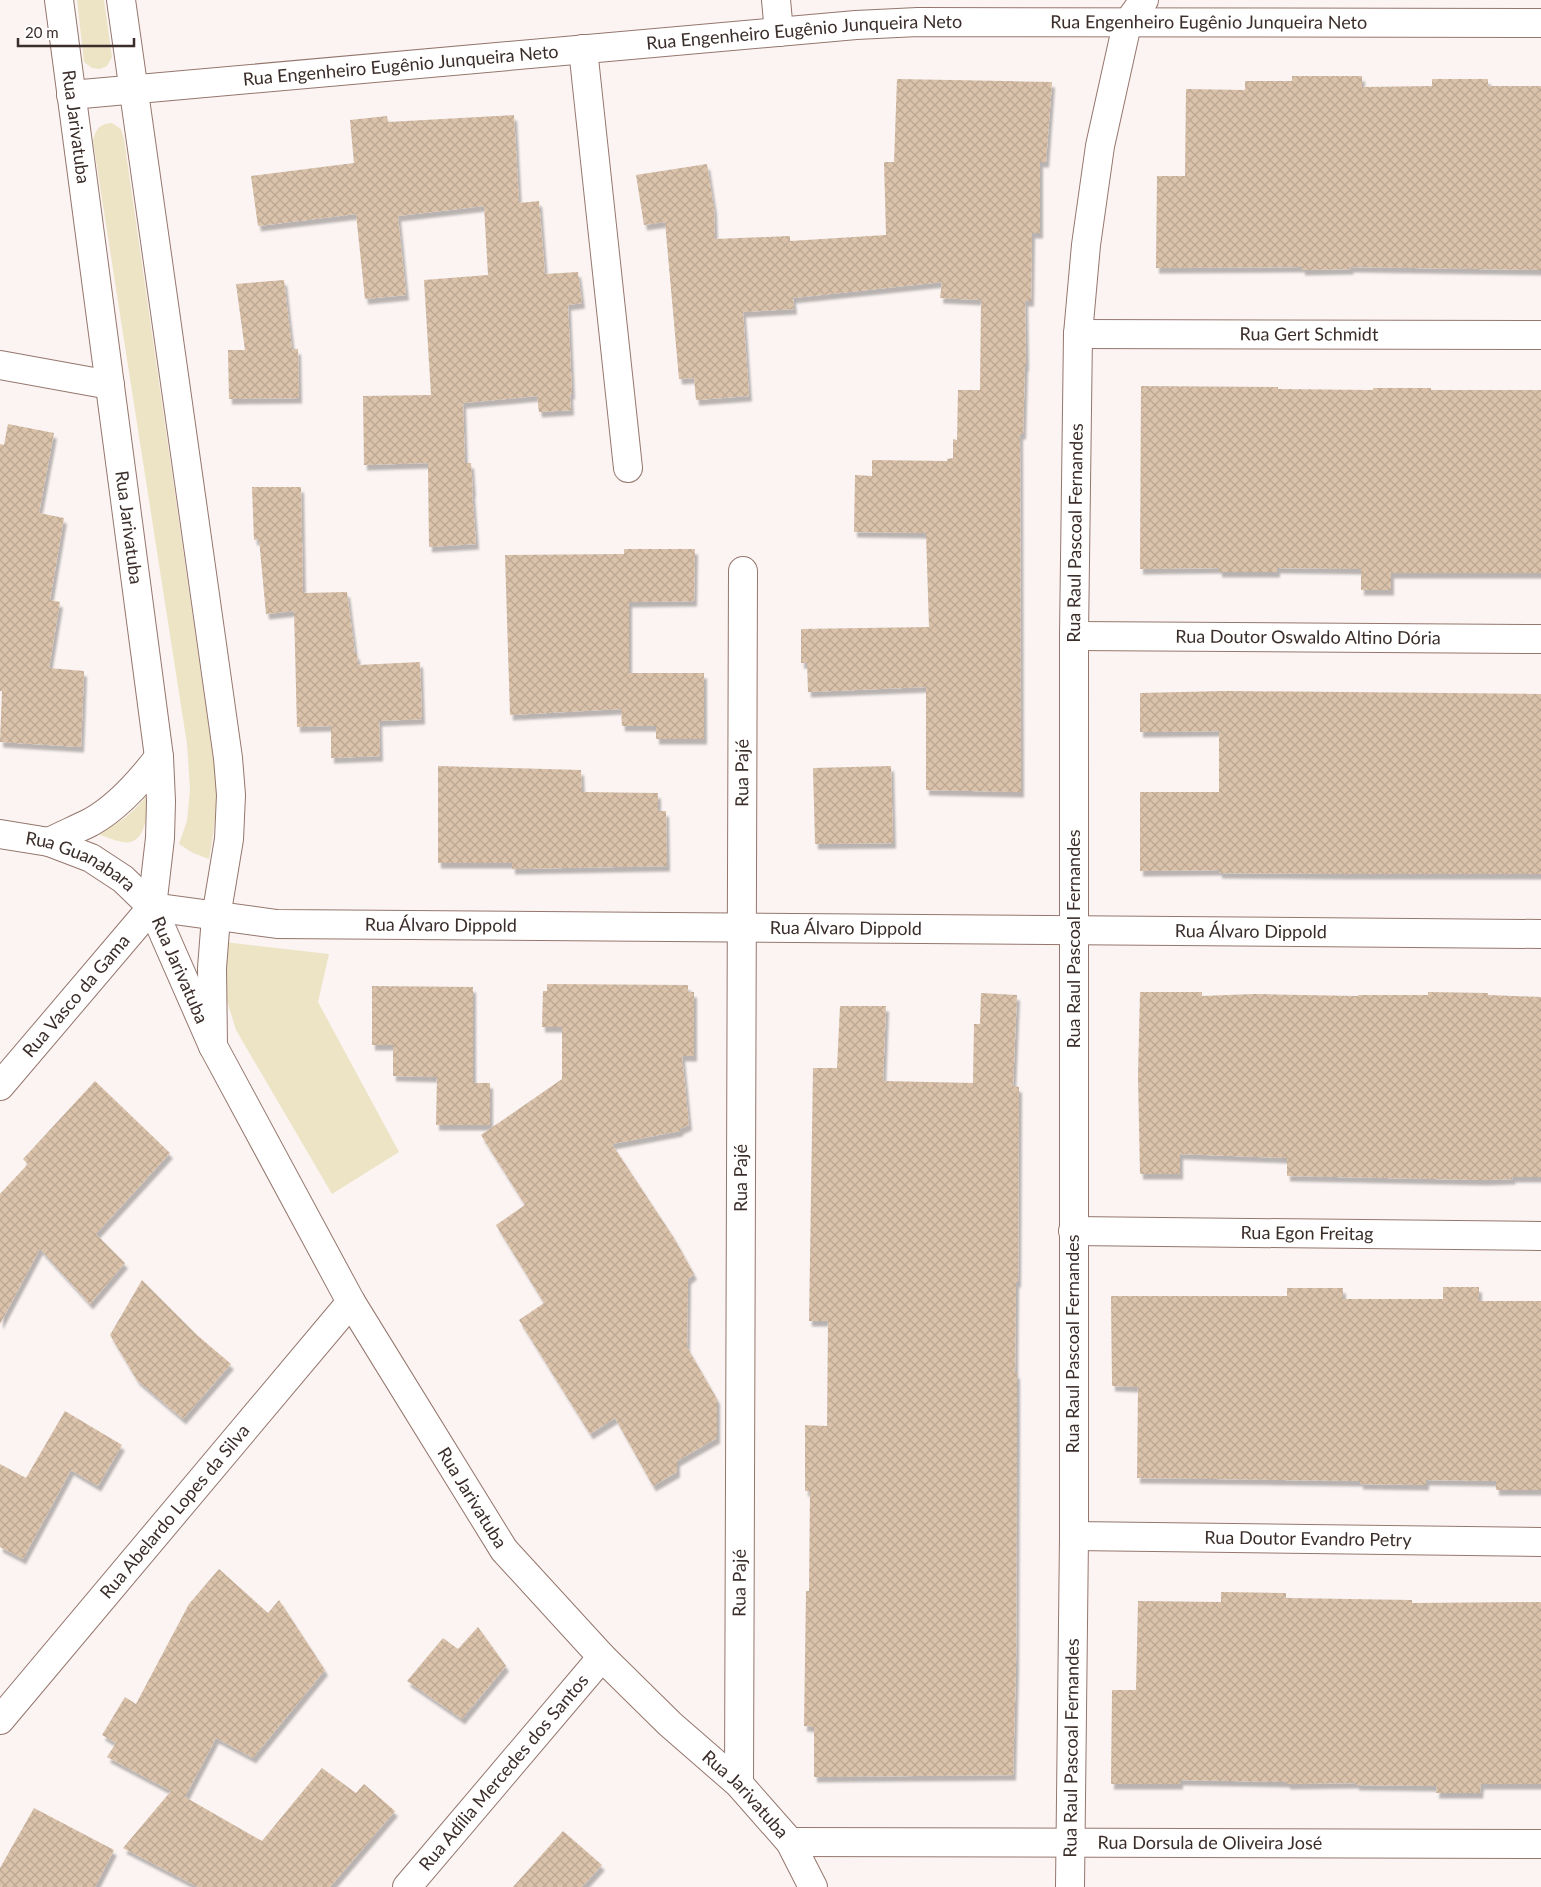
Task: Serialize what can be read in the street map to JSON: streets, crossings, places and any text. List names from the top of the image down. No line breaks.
{"streets":{"street":["Rua Engenheiro Eugênio Junqueira Neto","Rua Jarivatuba","Rua Gert Schmidt","Rua Raul Pascoal Fernandes","Rua Doutor Oswaldo Altino Dória","Rua Pajé","Rua Guanabara","Rua Álvaro Dippold","Rua Vasco da Gama","Rua Egon Freitag","Rua Abelardo Lopes da Silva","Rua Doutor Evandro Petry","Rua Adília Mercedes dos Santos","Rua Dorsula de Oliveira José"]},"crossings":[["Rua Engenheiro Eugênio Junqueira Neto","Rua Jarivatuba"],["Rua Engenheiro Eugênio Junqueira Neto","Rua Raul Pascoal Fernandes"],["Rua Jarivatuba","Rua Pajé"],["Rua Jarivatuba","Rua Guanabara"],["Rua Jarivatuba","Rua Álvaro Dippold"],["Rua Jarivatuba","Rua Vasco da Gama"],["Rua Jarivatuba","Rua Abelardo Lopes da Silva"],["Rua Jarivatuba","Rua Adília Mercedes dos Santos"],["Rua Jarivatuba","Rua Dorsula de Oliveira José"],["Rua Gert Schmidt","Rua Raul Pascoal Fernandes"],["Rua Raul Pascoal Fernandes","Rua Doutor Oswaldo Altino Dória"],["Rua Raul Pascoal Fernandes","Rua Álvaro Dippold"],["Rua Raul Pascoal Fernandes","Rua Egon Freitag"],["Rua Raul Pascoal Fernandes","Rua Doutor Evandro Petry"],["Rua Raul Pascoal Fernandes","Rua Dorsula de Oliveira José"],["Rua Pajé","Rua Álvaro Dippold"],["Rua Guanabara","Rua Álvaro Dippold"],["Rua Guanabara","Rua Vasco da Gama"],["Rua Álvaro Dippold","Rua Vasco da Gama"]],"scale_bar":"20 m"}
